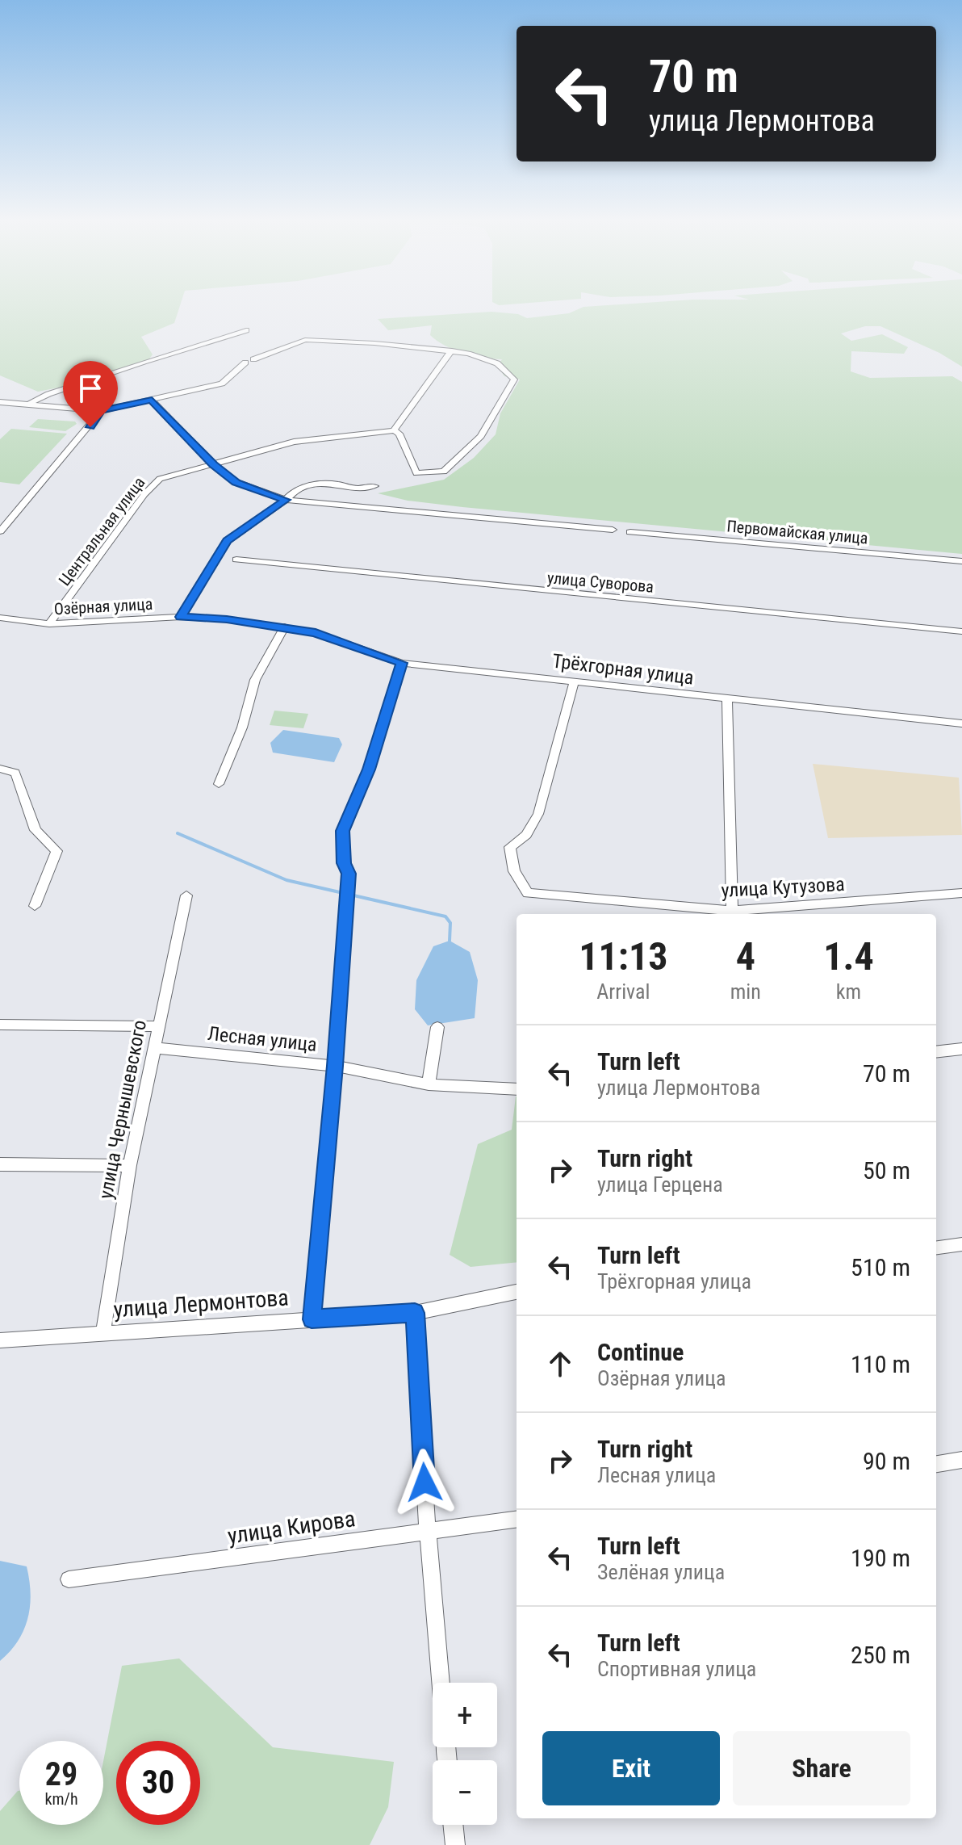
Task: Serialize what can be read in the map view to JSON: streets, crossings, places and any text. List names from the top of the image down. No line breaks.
{"streets":{"street":["Центральная улица","Первомайская улица","улица Суворова","Озёрная улица","Трёхгорная улица","улица Кутузова","Лесная улица","улица Чернышевского","улица Лермонтова","улица Кирова"]},"crossings":[["Центральная улица","Озёрная улица"],["Озёрная улица","Трёхгорная улица"],["Трёхгорная улица","улица Кутузова"],["Лесная улица","улица Чернышевского"],["улица Чернышевского","улица Лермонтова"]],"page":{"turn":["70 m","улица Лермонтова"],"eta":["11:13","Arrival","4","min","1.4","km"],"list":[{"name":"Turn left","note":"улица Лермонтова","value":"70 m"},{"name":"Turn right","note":"улица Герцена","value":"50 m"},{"name":"Turn left","note":"Трёхгорная улица","value":"510 m"},{"name":"Continue","note":"Озёрная улица","value":"110 m"},{"name":"Turn right","note":"Лесная улица","value":"90 m"},{"name":"Turn left","note":"Зелёная улица","value":"190 m"},{"name":"Turn left","note":"Спортивная улица","value":"250 m"}],"map_buttons":["+","−"],"buttons":["Exit","Share"],"speed":"29 km/h","limit":"30"}}
